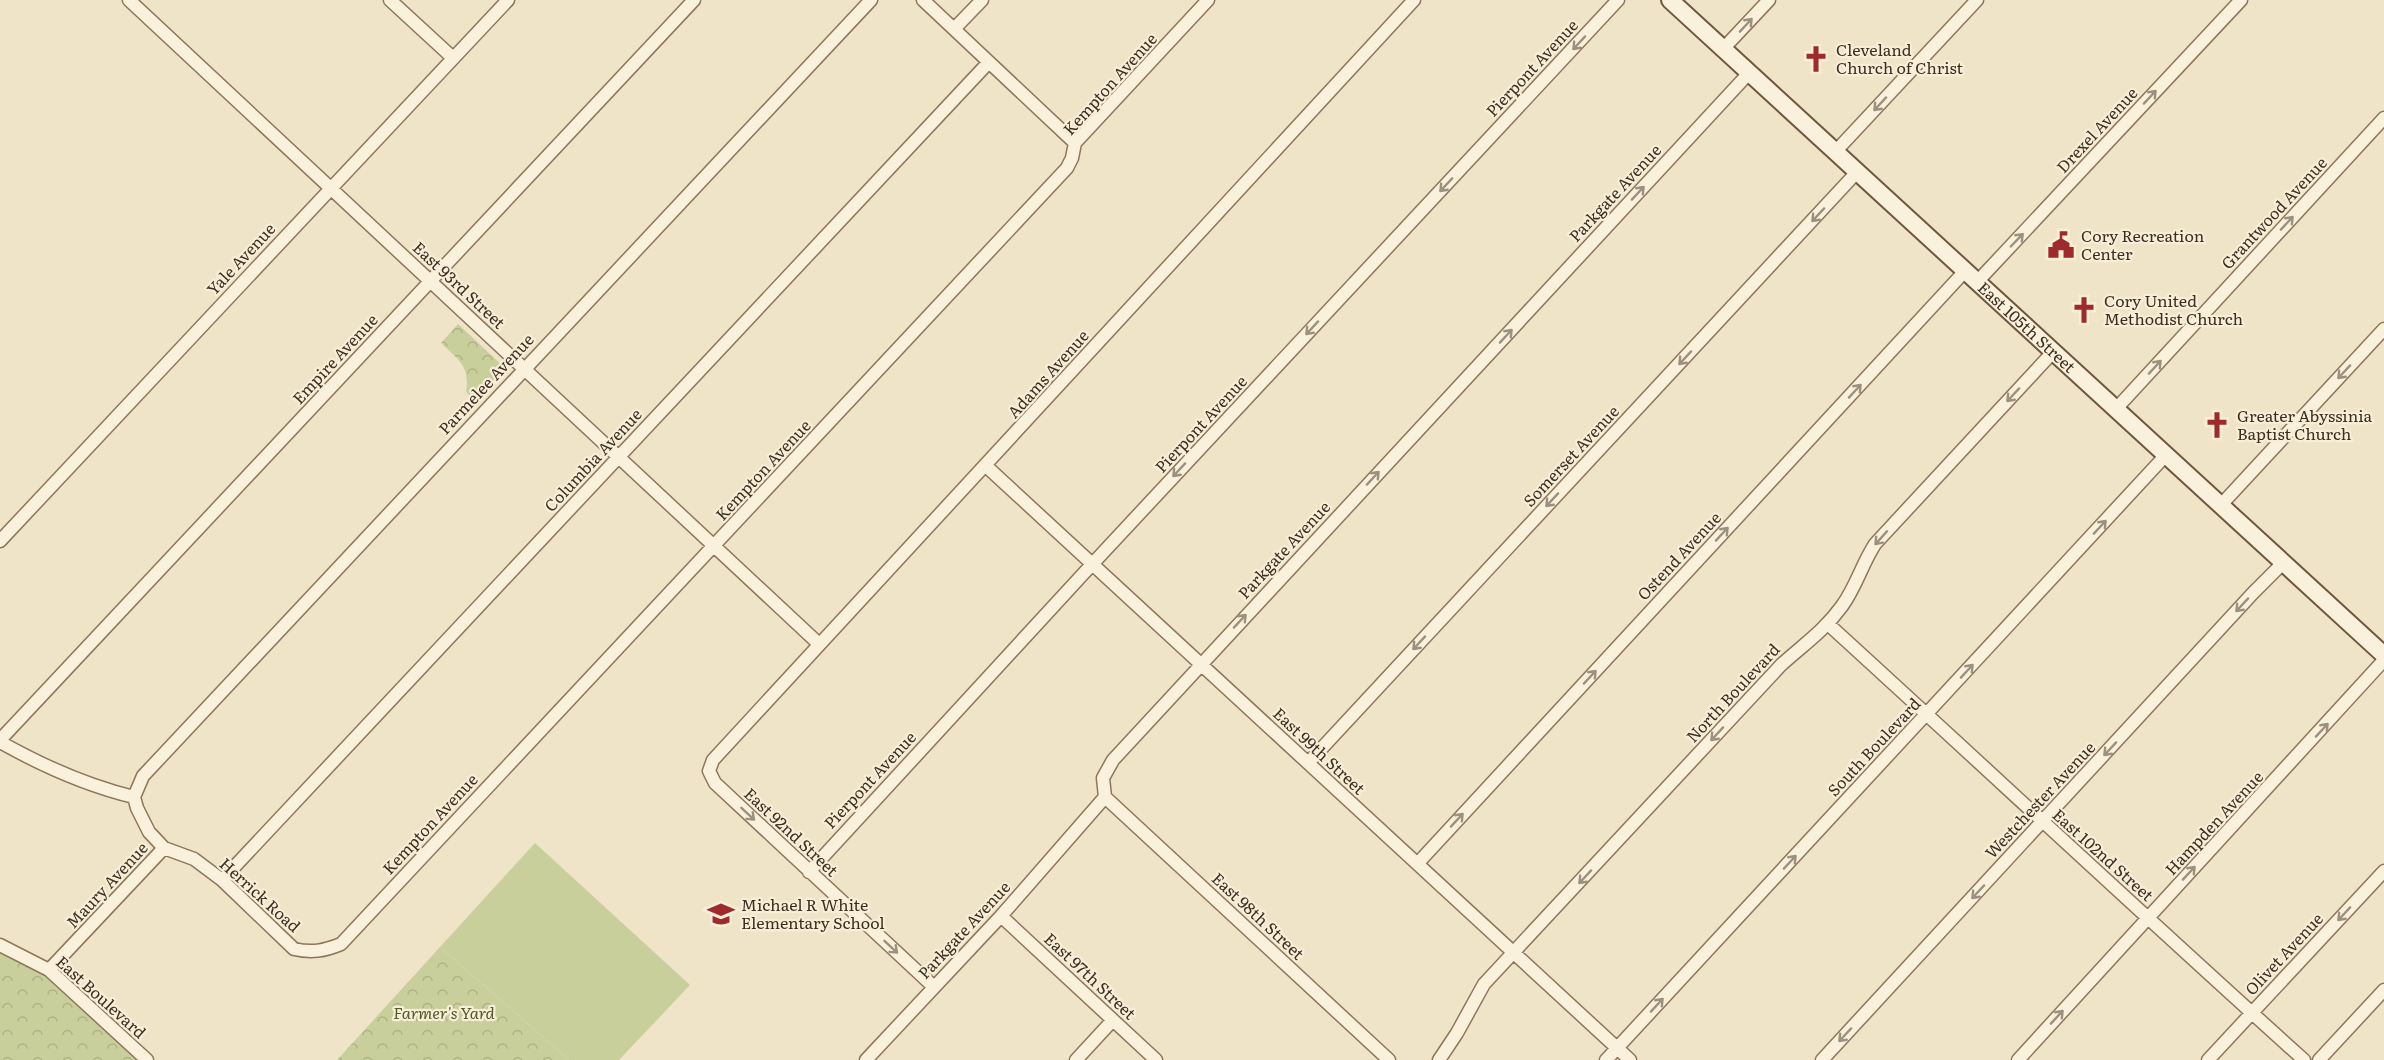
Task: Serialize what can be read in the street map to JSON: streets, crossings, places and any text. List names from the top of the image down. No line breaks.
{"streets":{"main road":["East 105th Street"],"street":["Pierpont Avenue","Kempton Avenue","Drexel Avenue","Parkgate Avenue","Grantwood Avenue","Yale Avenue","East 93rd Street","Empire Avenue","Adams Avenue","Parmelee Avenue","Somerset Avenue","Columbia Avenue","Ostend Avenue","North Boulevard","South Boulevard","East 99th Street","Westchester Avenue","Hampden Avenue","East 92nd Street","East 102nd Street","Maury Avenue","Herrick Road","East 98th Street","Olivet Avenue","East 97th Street","East Boulevard"]},"crossings":[["Pierpont Avenue","East 99th Street"],["Pierpont Avenue","East 92nd Street"],["Kempton Avenue","East 93rd Street"],["Kempton Avenue","Herrick Road"],["Drexel Avenue","East 105th Street"],["Drexel Avenue","Ostend Avenue"],["Parkgate Avenue","East 105th Street"],["Parkgate Avenue","East 99th Street"],["Parkgate Avenue","East 92nd Street"],["Parkgate Avenue","East 98th Street"],["Parkgate Avenue","East 97th Street"],["Grantwood Avenue","East 105th Street"],["Yale Avenue","East 93rd Street"],["East 93rd Street","Empire Avenue"],["East 93rd Street","Adams Avenue"],["East 93rd Street","Parmelee Avenue"],["East 93rd Street","Columbia Avenue"],["East 105th Street","Somerset Avenue"],["East 105th Street","Ostend Avenue"],["East 105th Street","North Boulevard"],["East 105th Street","South Boulevard"],["East 105th Street","Westchester Avenue"],["Adams Avenue","East 99th Street"],["Adams Avenue","East 92nd Street"],["Somerset Avenue","East 99th Street"],["Columbia Avenue","Herrick Road"],["Ostend Avenue","East 99th Street"],["North Boulevard","East 99th Street"],["North Boulevard","East 102nd Street"],["South Boulevard","East 99th Street"],["South Boulevard","East 102nd Street"],["Westchester Avenue","East 102nd Street"],["Hampden Avenue","East 102nd Street"],["East 102nd Street","Olivet Avenue"],["Maury Avenue","Herrick Road"],["Maury Avenue","East Boulevard"]],"one_way":["Pierpont Avenue","Drexel Avenue","Parkgate Avenue","Grantwood Avenue","Somerset Avenue","Ostend Avenue","North Boulevard","South Boulevard","Westchester Avenue","Hampden Avenue","East 92nd Street"],"parks":["Farmer's Yard"],"places":{"church":["Cleveland Church of Christ","Cory United Methodist Church","Greater Abyssinia Baptist Church"],"public building":["Cory Recreation Center"],"school or university":["Michael R White Elementary School"]}}
